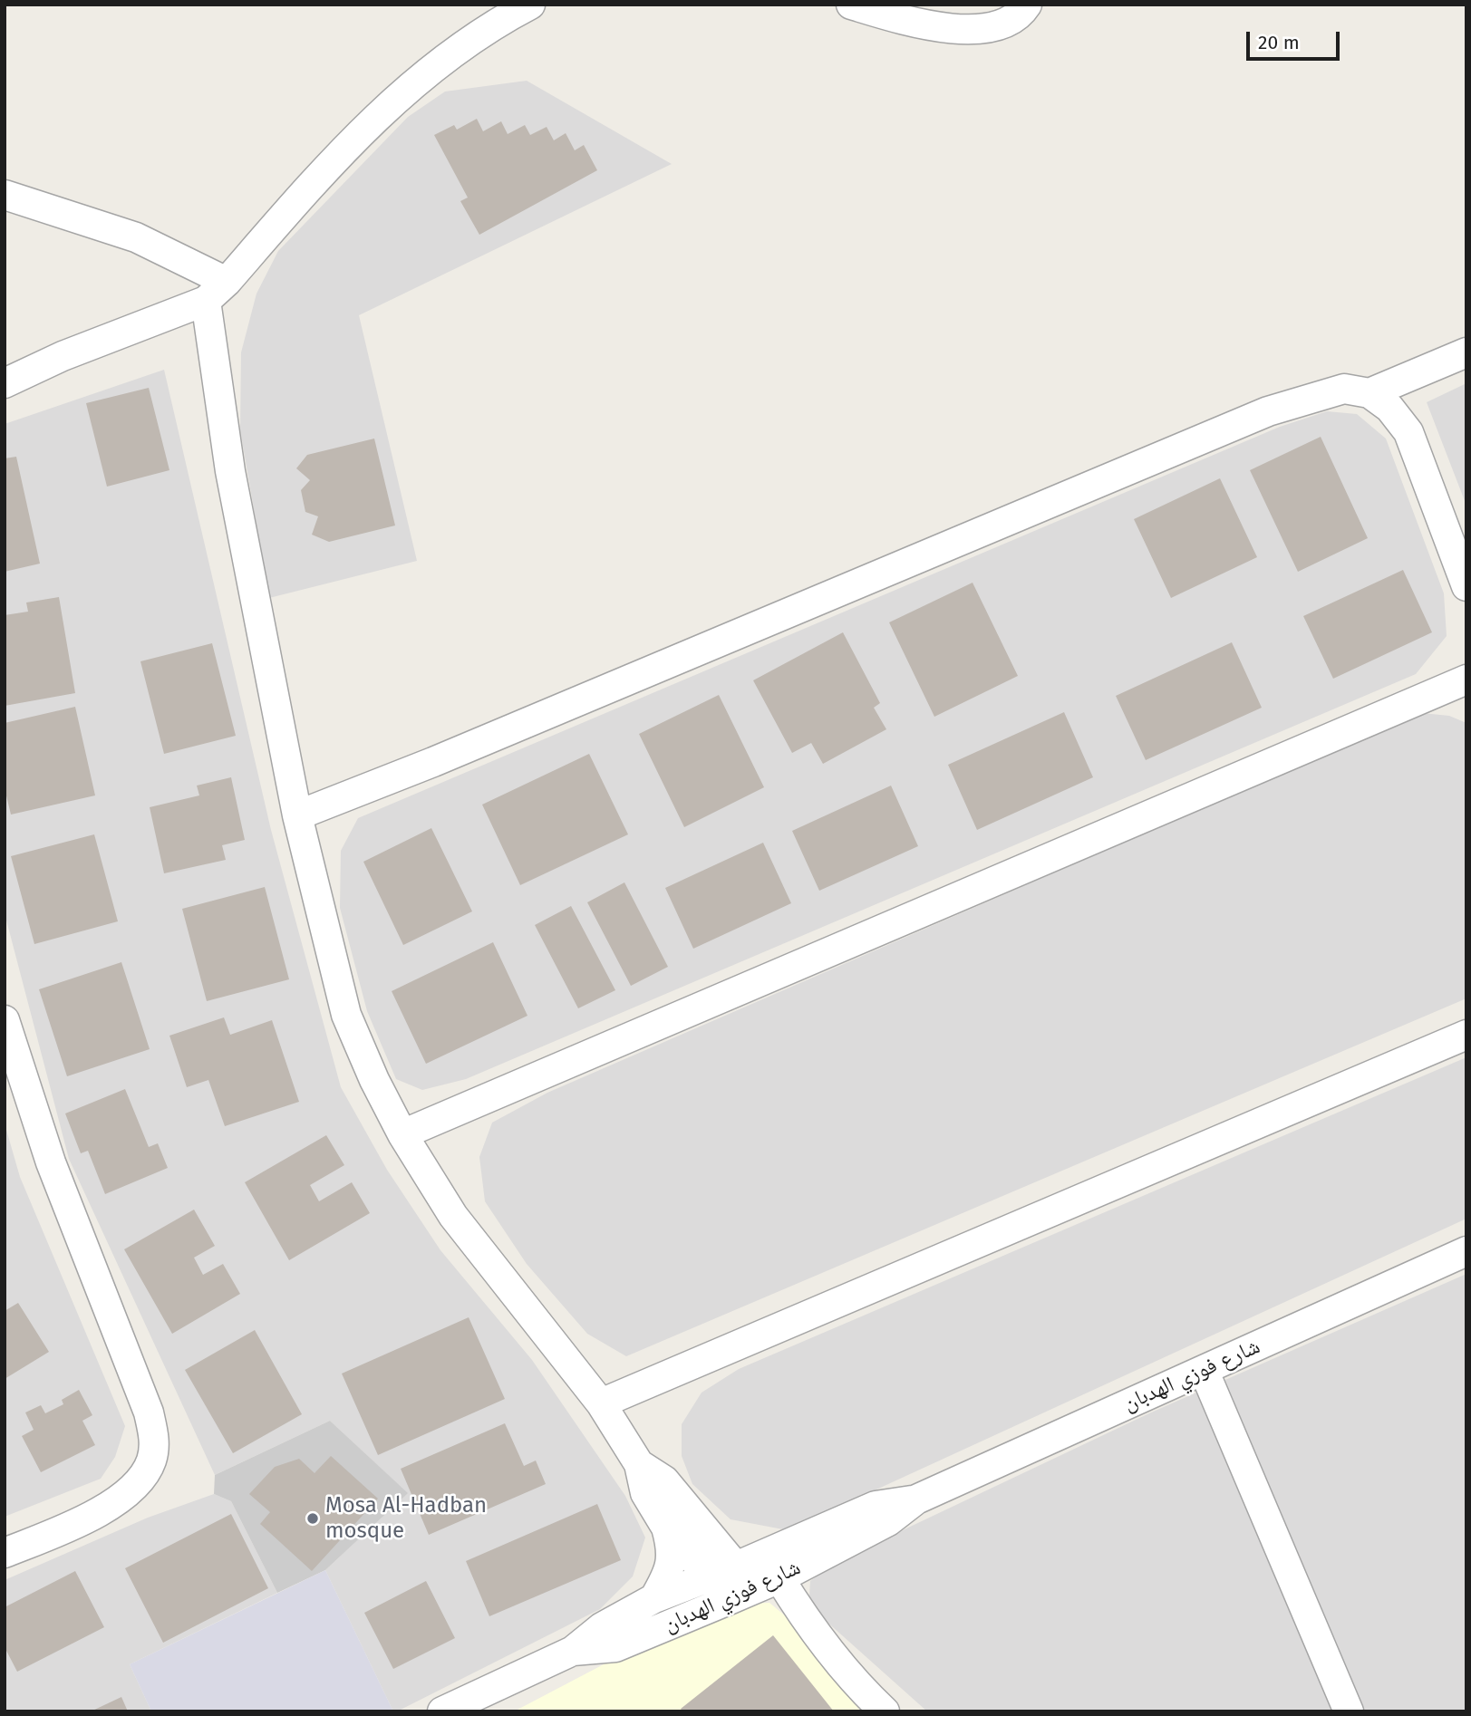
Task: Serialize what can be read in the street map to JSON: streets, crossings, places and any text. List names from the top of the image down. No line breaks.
{"streets":{"street":["شارع فوزي الهدبان"]},"places":["Mosa Al-Hadban mosque"],"scale_bar":"20 m"}
